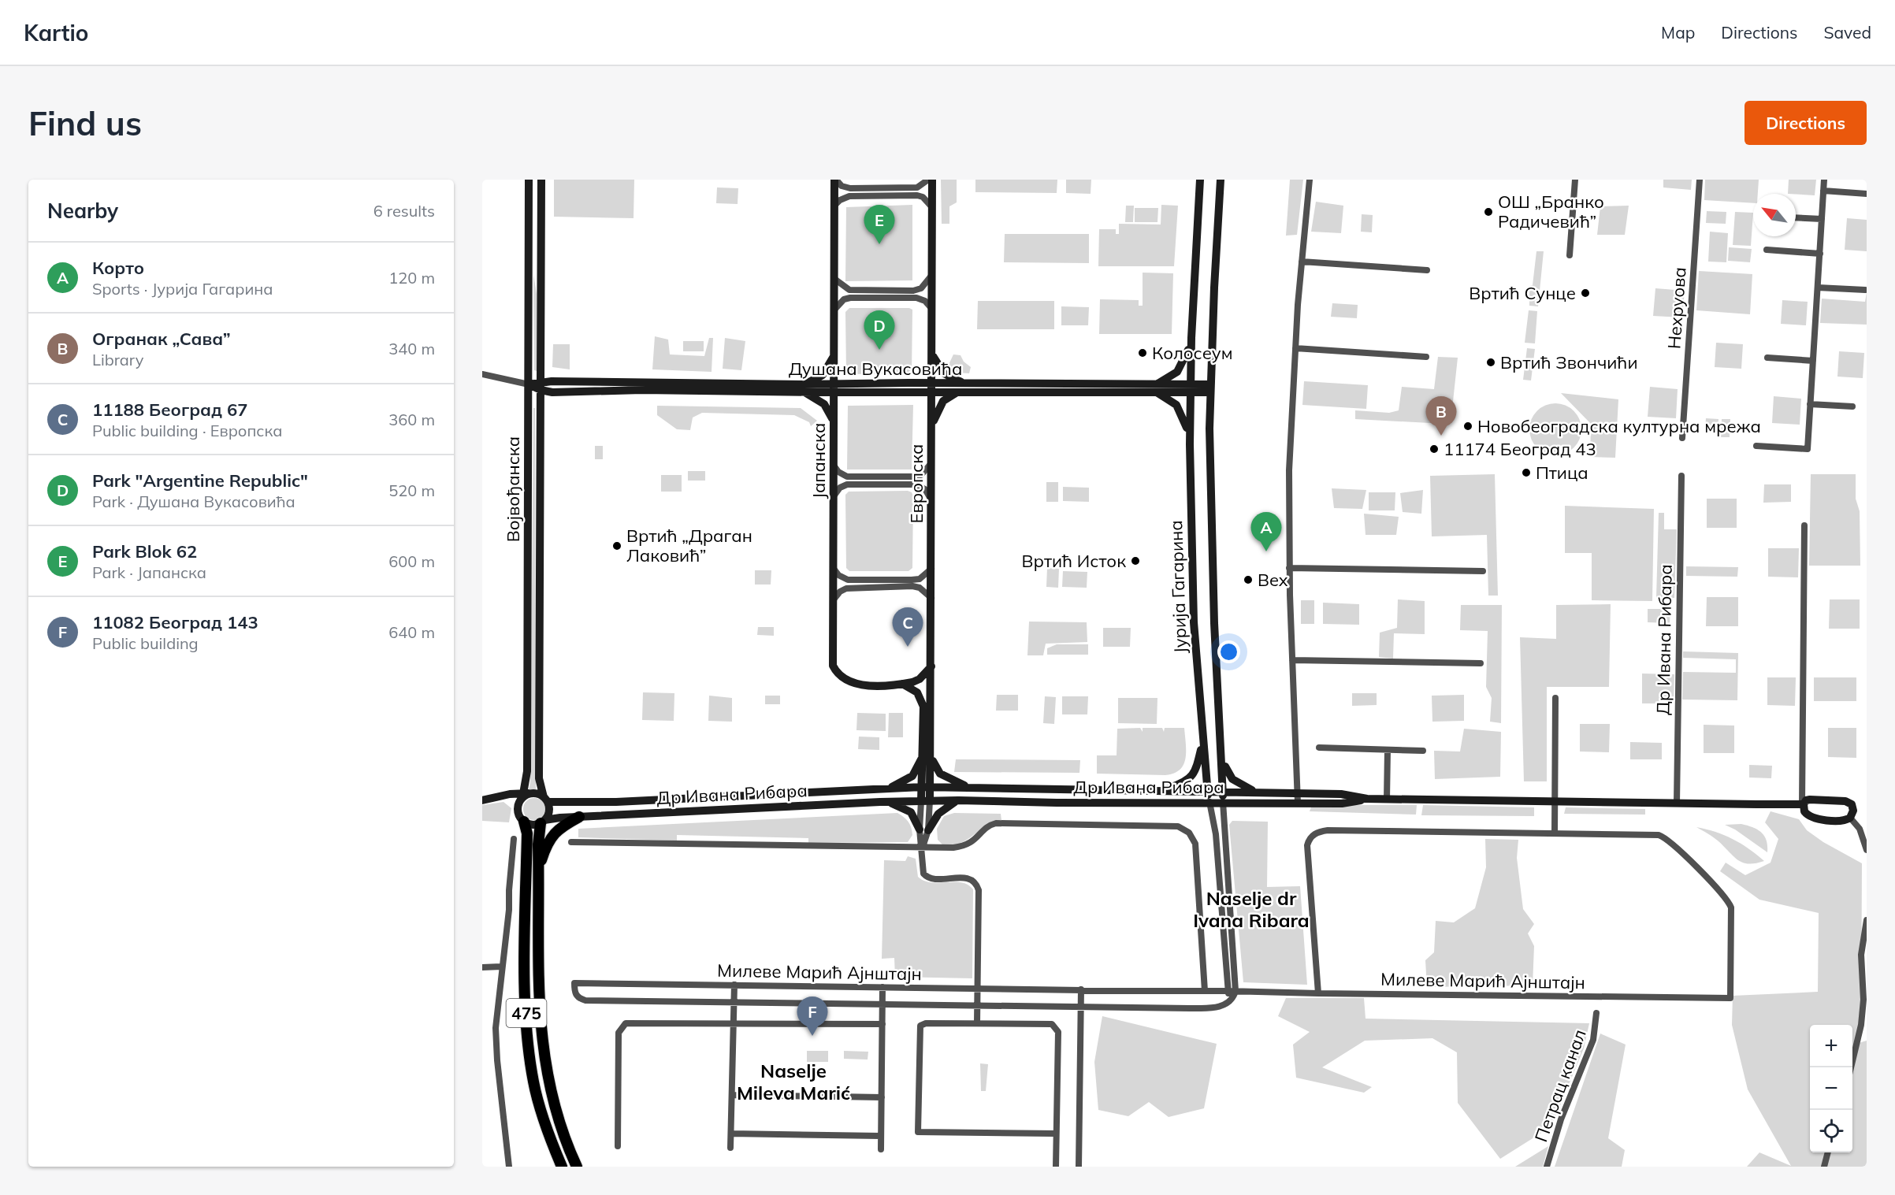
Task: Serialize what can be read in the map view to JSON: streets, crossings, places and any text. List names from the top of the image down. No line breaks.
{"streets":{"highway":["475"],"main road":["Душана Вукасовића","Јапанска","Европска","Војвођанска","Јурија Гагарина","Др Ивана Рибара"],"street":["Нехруова","Милеве Марић Ајнштајн","Петрац канал"]},"crossings":[["Душана Вукасовића","Јапанска"],["Душана Вукасовића","Европска"],["Душана Вукасовића","Војвођанска"],["Душана Вукасовића","Јурија Гагарина"],["Јапанска","Европска"],["Европска","Др Ивана Рибара"],["Војвођанска","Др Ивана Рибара"],["Војвођанска","475"],["Јурија Гагарина","Др Ивана Рибара"],["Јурија Гагарина","Милеве Марић Ајнштајн"],["Др Ивана Рибара","475"]],"districts":["Naselje dr Ivana Ribara","Naselje Mileva Marić"],"places":["ОШ „Бранко Радичевић”","Вртић Сунце","Колосеум","Вртић Звончићи","Новобеоградска културна мрежа","11174 Београд 43","Птица","Вртић „Драган Лаковић”","Вртић Исток","Bex"],"north":"top left","page":{"header":"Kartio","nav":["Map","Directions","Saved"],"buttons":"Directions","title":"Find us","heading":["Nearby","6 results"],"pins":["E","D","B","A","C","F"],"list":[{"mark":"A","name":"Корто","note":"Sports · Јурија Гагарина","value":"120 m"},{"mark":"B","name":"Огранак „Сава”","note":"Library","value":"340 m"},{"mark":"C","name":"11188 Београд 67","note":"Public building · Европска","value":"360 m"},{"mark":"D","name":"Park \"Argentine Republic\"","note":"Park · Душана Вукасовића","value":"520 m"},{"mark":"E","name":"Park Blok 62","note":"Park · Јапанска","value":"600 m"},{"mark":"F","name":"11082 Београд 143","note":"Public building","value":"640 m"}],"map_buttons":["+","−"]}}
